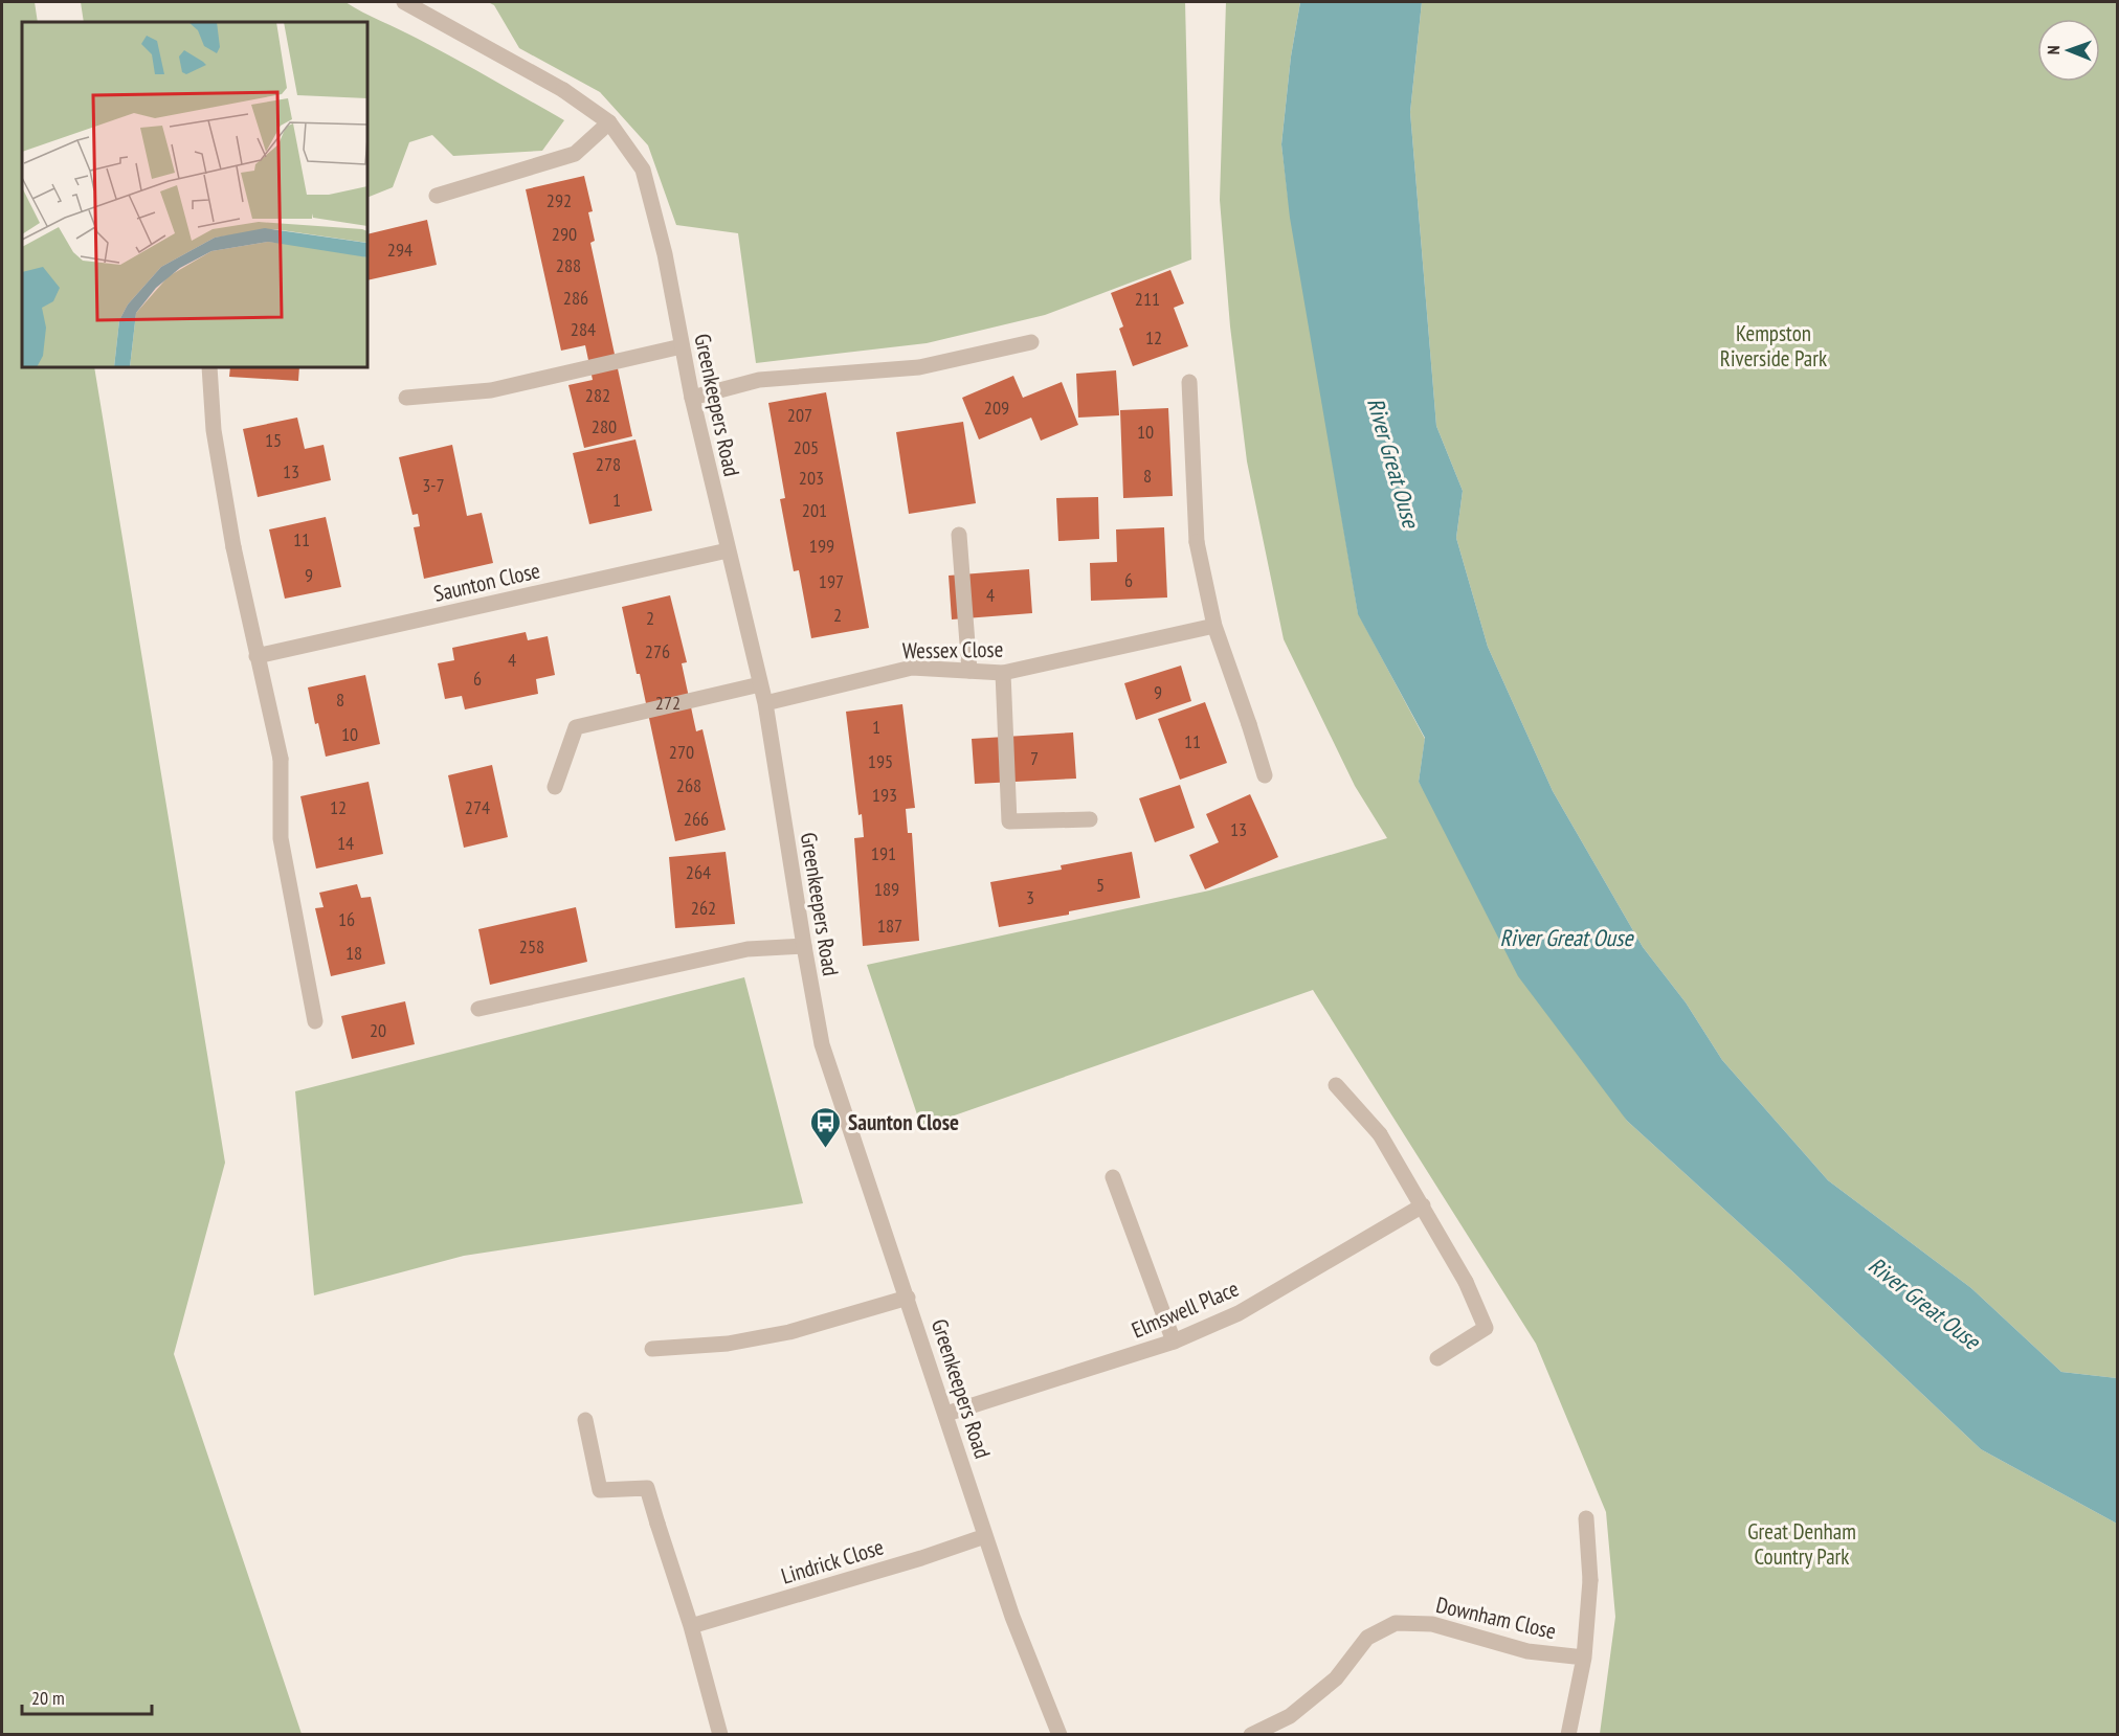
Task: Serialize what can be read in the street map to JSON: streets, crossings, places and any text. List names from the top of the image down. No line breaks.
{"streets":{"street":["Greenkeepers Road","Saunton Close","Wessex Close","Elmswell Place","Lindrick Close","Downham Close"]},"crossings":[["Greenkeepers Road","Saunton Close"],["Greenkeepers Road","Wessex Close"],["Greenkeepers Road","Elmswell Place"],["Greenkeepers Road","Lindrick Close"]],"water":["River Great Ouse"],"parks":["Kempston Riverside Park","Great Denham Country Park"],"places":{"bus stop":["Saunton Close"]},"house_numbers":["292","290","294","288","286","211","284","12","282","209","207","280","10","15","205","278","13","8","203","3-7","1","201","11","199","9","6","197","4","2","2","276","4","6","9","8","272","1","10","11","270","7","195","268","193","12","274","266","13","14","191","264","5","189","3","262","16","187","258","18","20"],"scale_bar":"20 m","north":"left"}
